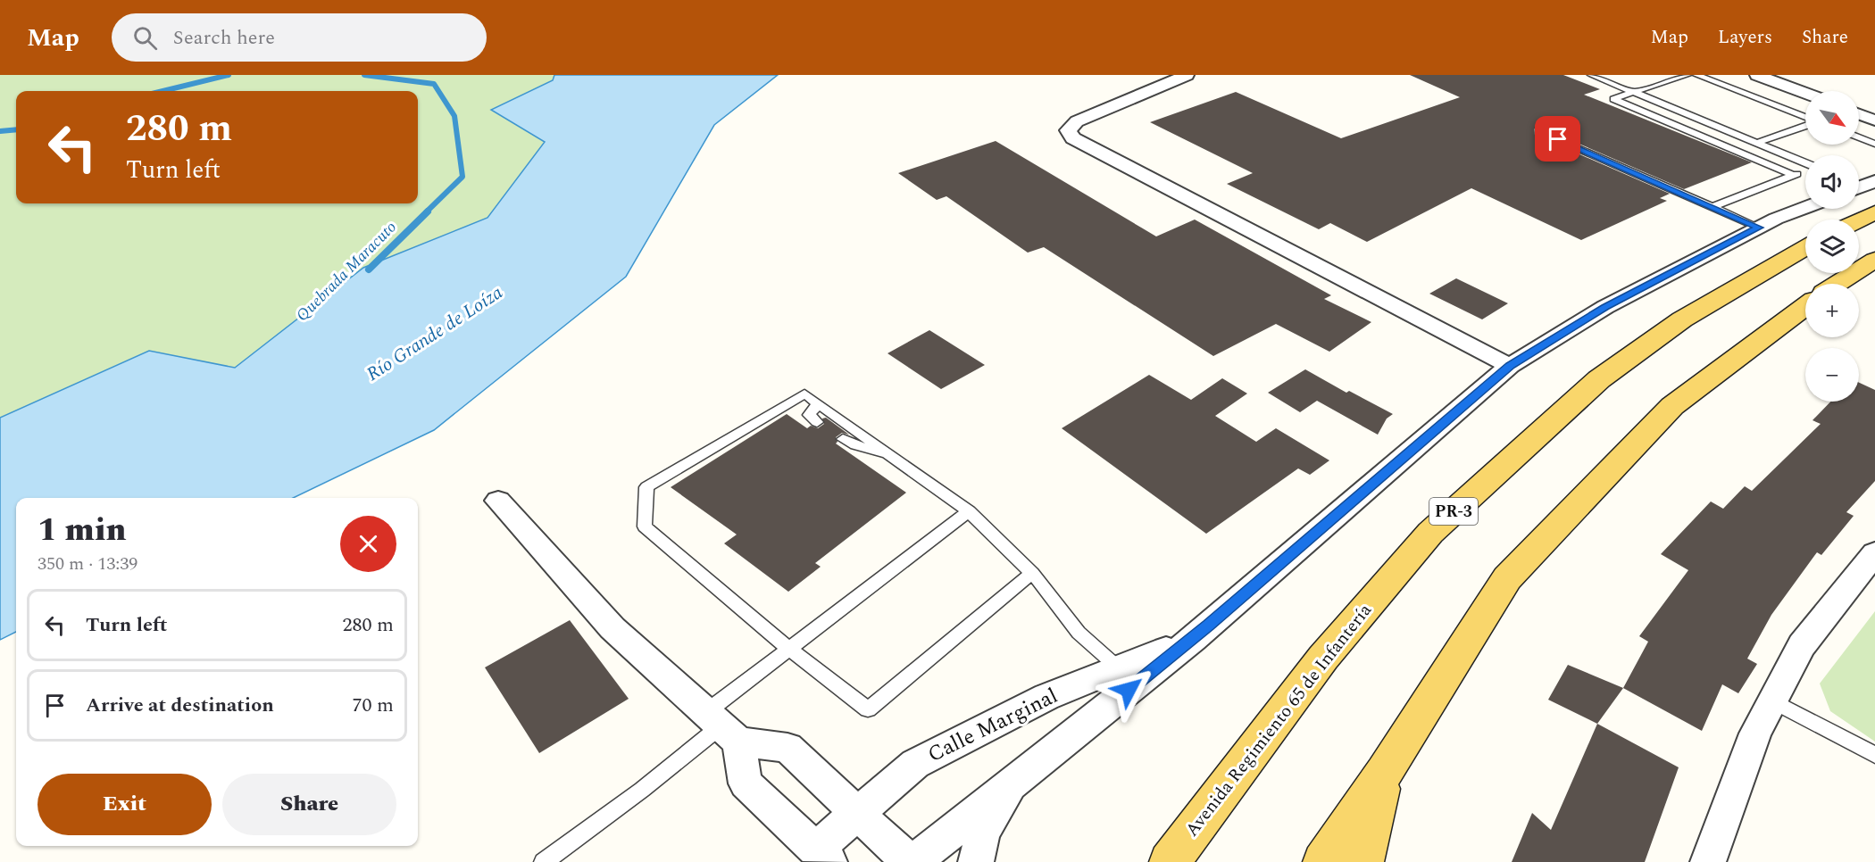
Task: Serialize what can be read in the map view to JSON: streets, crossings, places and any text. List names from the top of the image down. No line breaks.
{"streets":{"main road":["PR-3","Avenida Regimiento 65 de Infantería"],"street":["Calle Marginal"]},"water":["Quebrada Maracuto","Río Grande de Loíza"],"north":"bottom right","page":{"header":"Map","search":"Search here","nav":["Map","Layers","Share"],"map_buttons":["+","−"],"turn":["280 m","Turn left"],"heading":["1 min","350 m · 13:39"],"list":[{"name":"Turn left","value":"280 m"},{"name":"Arrive at destination","value":"70 m"}],"buttons":["Exit","Share"]}}
